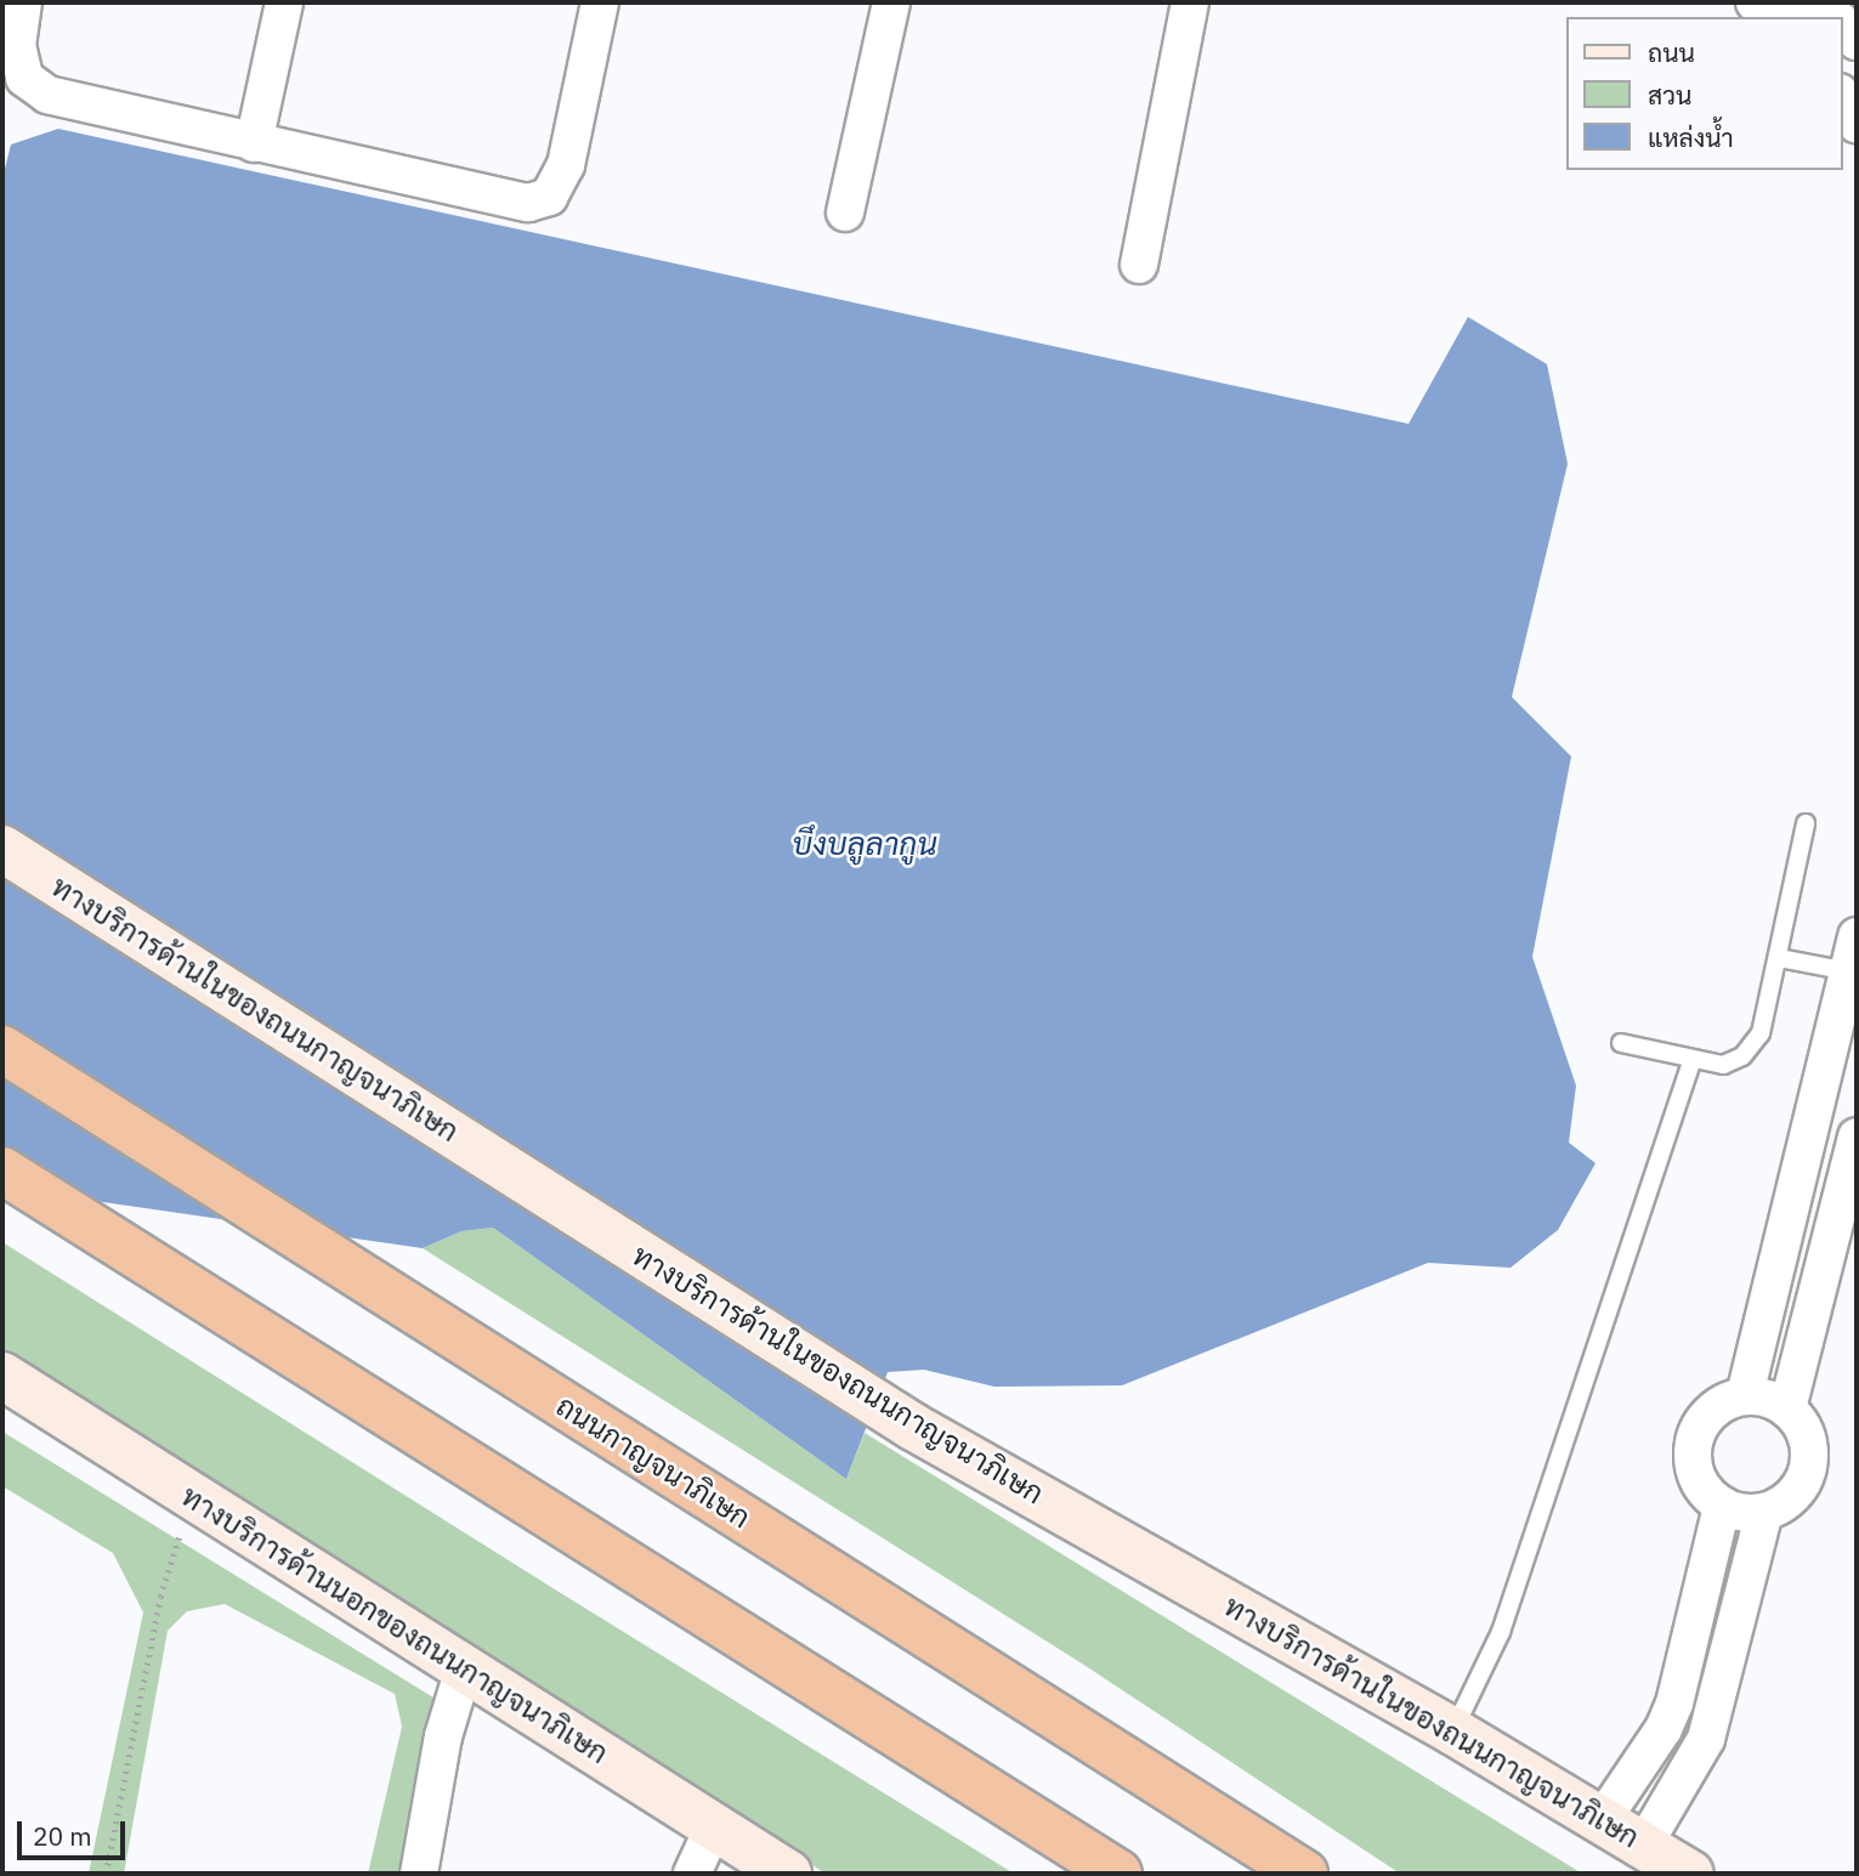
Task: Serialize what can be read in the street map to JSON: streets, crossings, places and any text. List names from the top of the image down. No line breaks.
{"streets":{"highway":["ถนนกาญจนาภิเษก"],"main road":["ทางบริการด้านในของถนนกาญจนาภิเษก","ทางบริการด้านนอกของถนนกาญจนาภิเษก"]},"water":["บึงบลูลากูน"],"legend":["ถนน","สวน","แหล่งน้ำ"],"scale_bar":"20 m"}
